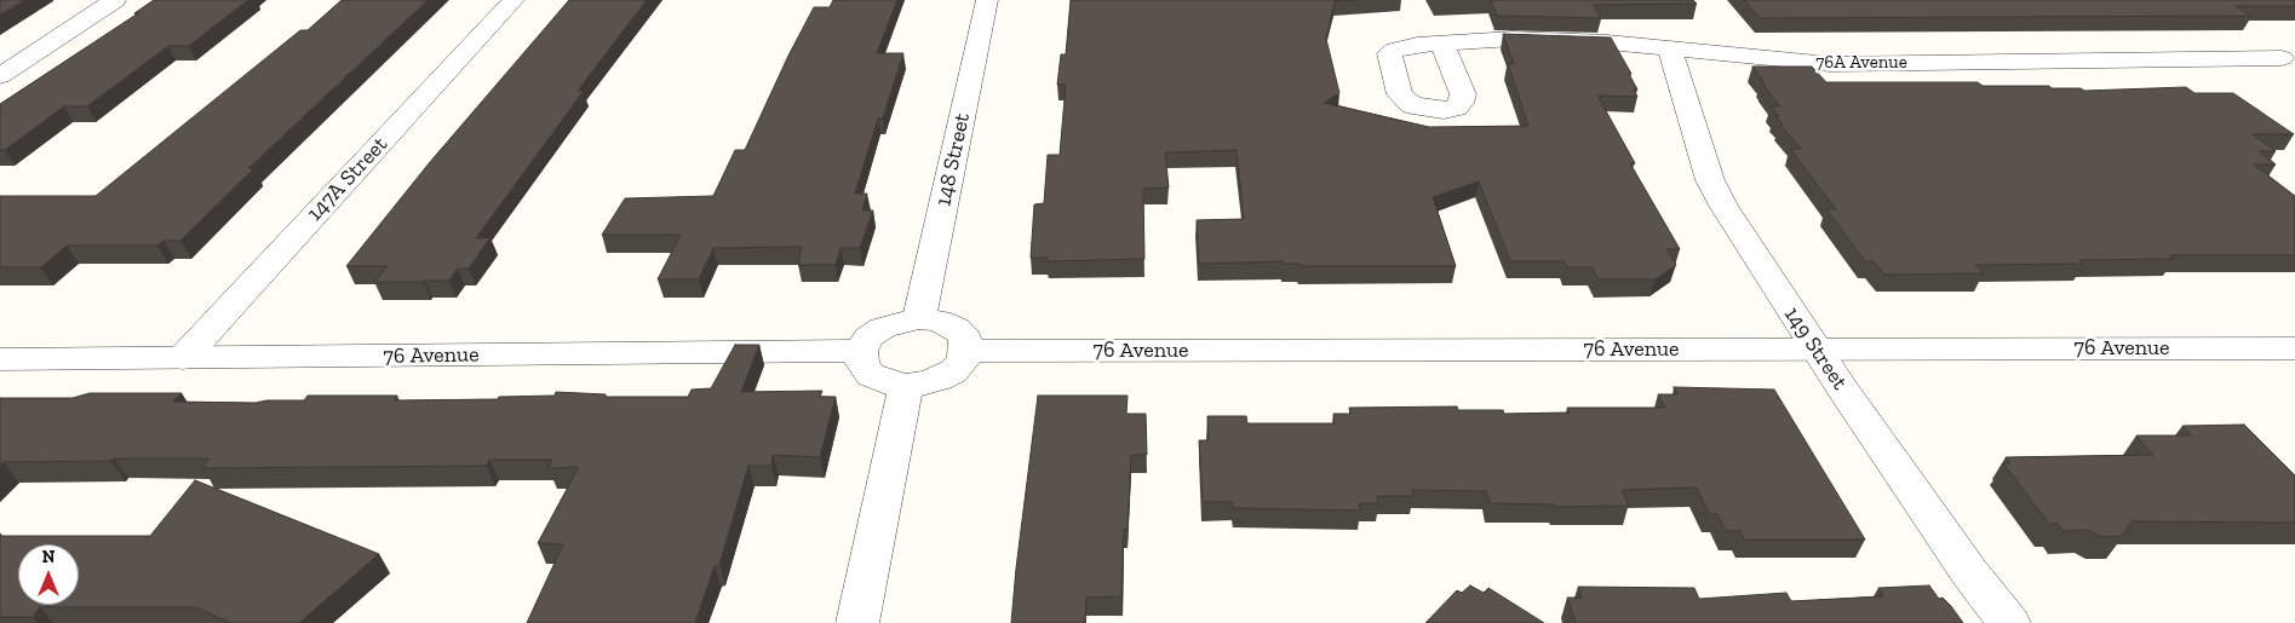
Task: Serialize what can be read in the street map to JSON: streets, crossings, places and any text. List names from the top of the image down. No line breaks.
{"streets":{"street":["76A Avenue","148 Street","147A Street","149 Street","76 Avenue"]},"crossings":[["76A Avenue","149 Street"],["148 Street","76 Avenue"],["147A Street","76 Avenue"],["149 Street","76 Avenue"]],"north":"top"}
